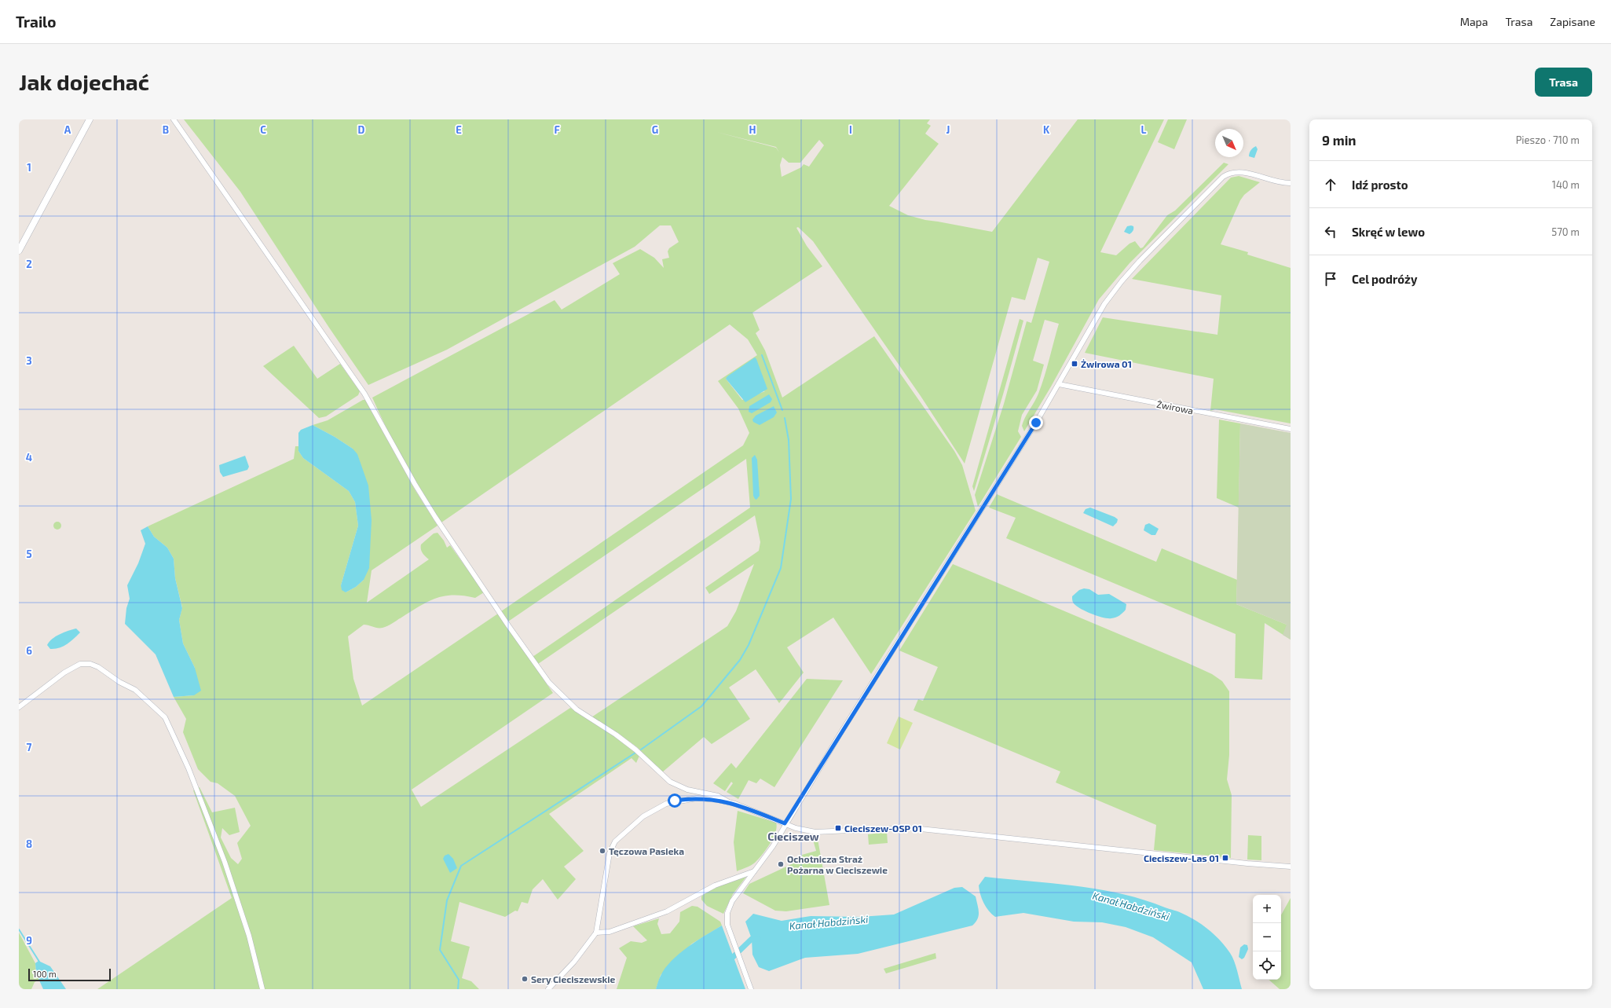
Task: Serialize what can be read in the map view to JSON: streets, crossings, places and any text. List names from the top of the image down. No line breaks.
{"streets":{"street":["Żwirowa"]},"districts":["Cieciszew"],"water":["Kanał Habdziński"],"places":{"transit":["Żwirowa 01","Cieciszew-OSP 01","Cieciszew-Las 01"],"other":["Tęczowa Pasieka","Ochotnicza Straż Pożarna w Cieciszewie","Sery Cieciszewskie"]},"scale_bar":"100 m","north":"bottom right","page":{"header":"Trailo","nav":["Mapa","Trasa","Zapisane"],"buttons":"Trasa","title":"Jak dojechać","heading":["9 min","Pieszo · 710 m"],"list":[["Idź prosto","140 m"],["Skręć w lewo","570 m"],"Cel podróży"],"map_buttons":["+","−"],"scale":"100 m"},"grid":{"columns":["A","B","C","D","E","F","G","H","I","J","K","L"],"rows":["1","2","3","4","5","6","7","8","9"]}}
